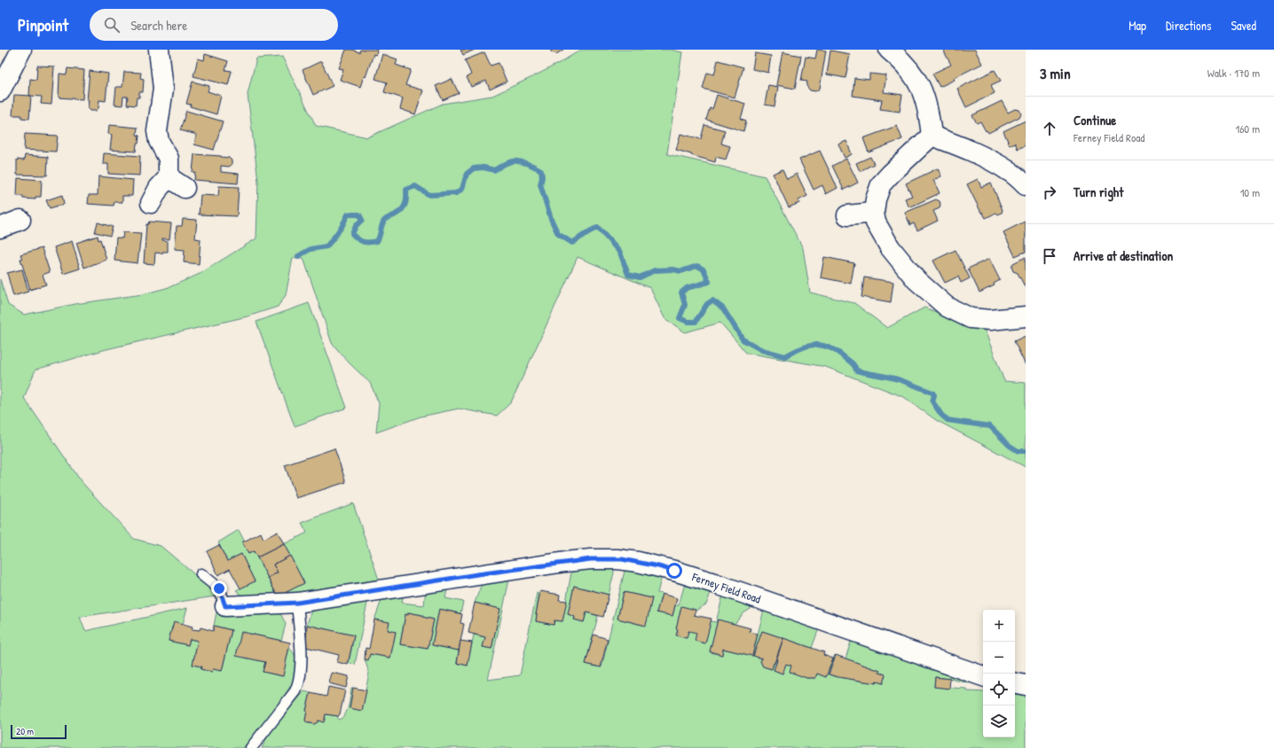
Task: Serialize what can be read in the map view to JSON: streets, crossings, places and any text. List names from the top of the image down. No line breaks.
{"streets":{"street":["Ferney Field Road"]},"scale_bar":"20 m","page":{"header":"Pinpoint","search":"Search here","nav":["Map","Directions","Saved"],"heading":["3 min","Walk · 170 m"],"list":[["Continue","Ferney Field Road","160 m"],["Turn right","10 m"],"Arrive at destination"],"map_buttons":["+","−"],"scale":"20 m"}}
